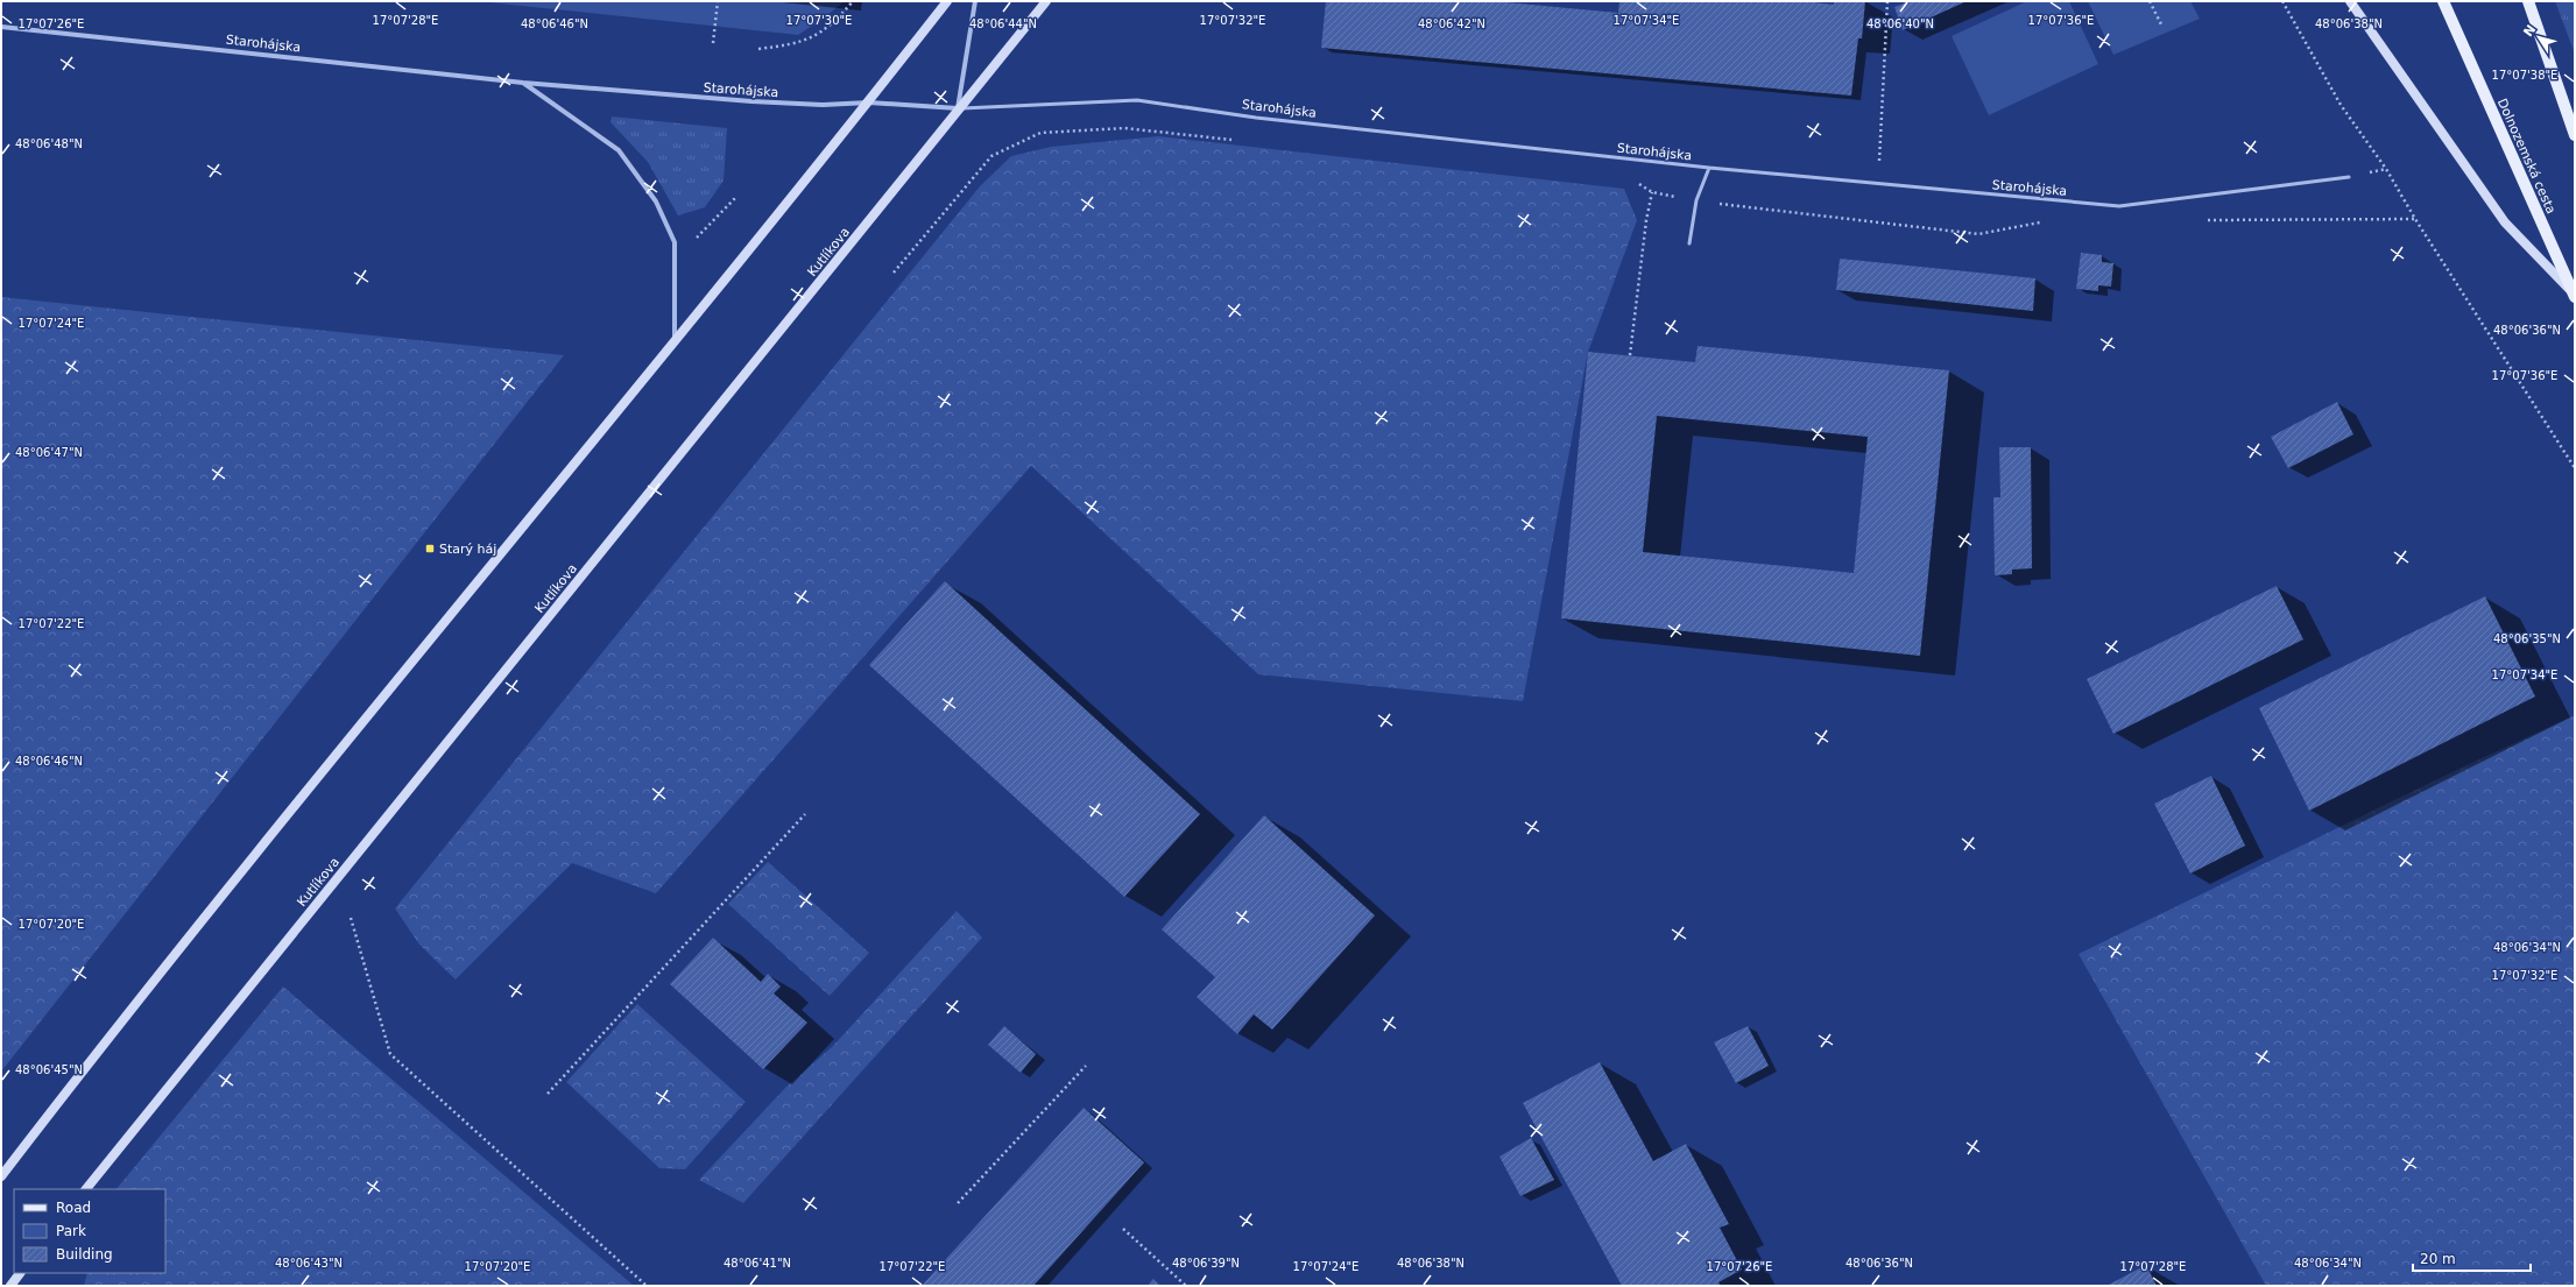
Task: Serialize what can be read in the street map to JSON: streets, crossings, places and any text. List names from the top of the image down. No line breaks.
{"streets":{"main road":["Dolnozemská cesta","Kutlíkova"],"street":["Starohájska"]},"crossings":[["Starohájska","Kutlíkova"]],"places":{"transit":["Starý háj"]},"legend":["Road","Park","Building"],"scale_bar":"20 m","north":"top left","coordinates":["17°07'32\"E","17°07'28\"E","17°07'30\"E","17°07'34\"E","17°07'36\"E","17°07'26\"E","48°06'46\"N","48°06'44\"N","48°06'42\"N","48°06'40\"N","48°06'38\"N","17°07'38\"E","48°06'48\"N","17°07'24\"E","48°06'36\"N","48°06'47\"N","17°07'22\"E","48°06'35\"N","17°07'20\"E","48°06'34\"N","48°06'45\"N","48°06'43\"N","48°06'41\"N","48°06'39\"N"]}
